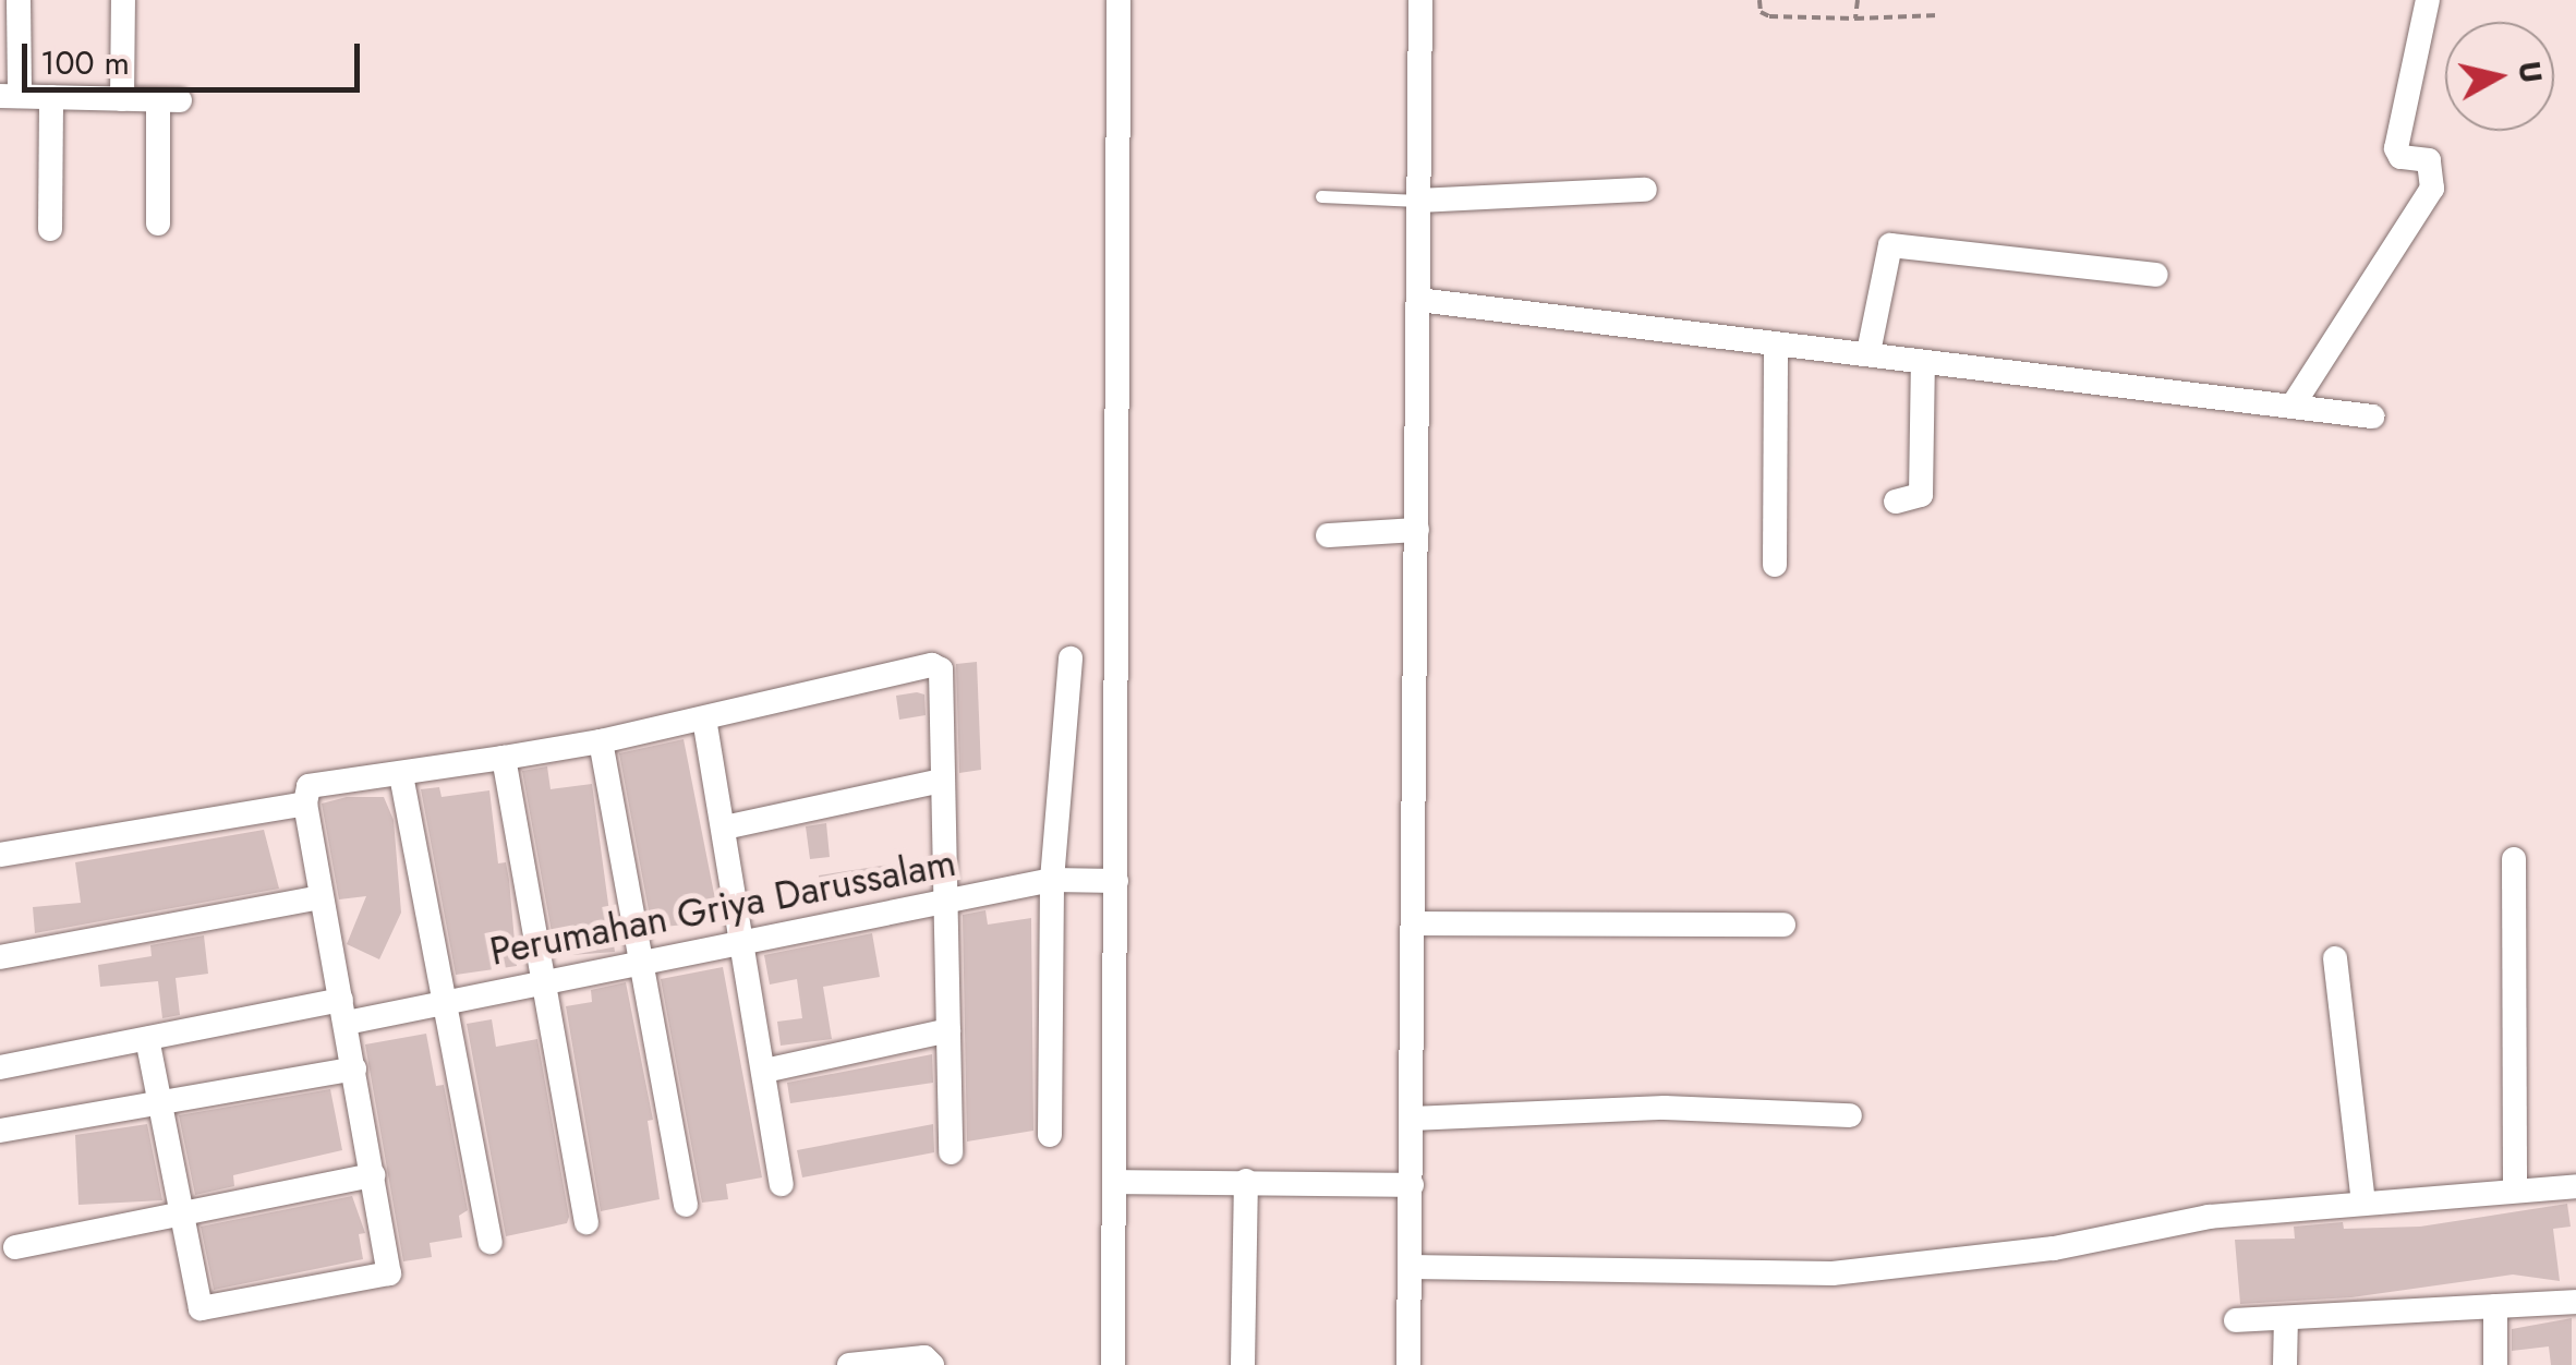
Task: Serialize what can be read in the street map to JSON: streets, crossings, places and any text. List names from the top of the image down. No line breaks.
{"streets":{"street":["Perumahan Griya Darussalam"]},"scale_bar":"100 m","north":"right"}
